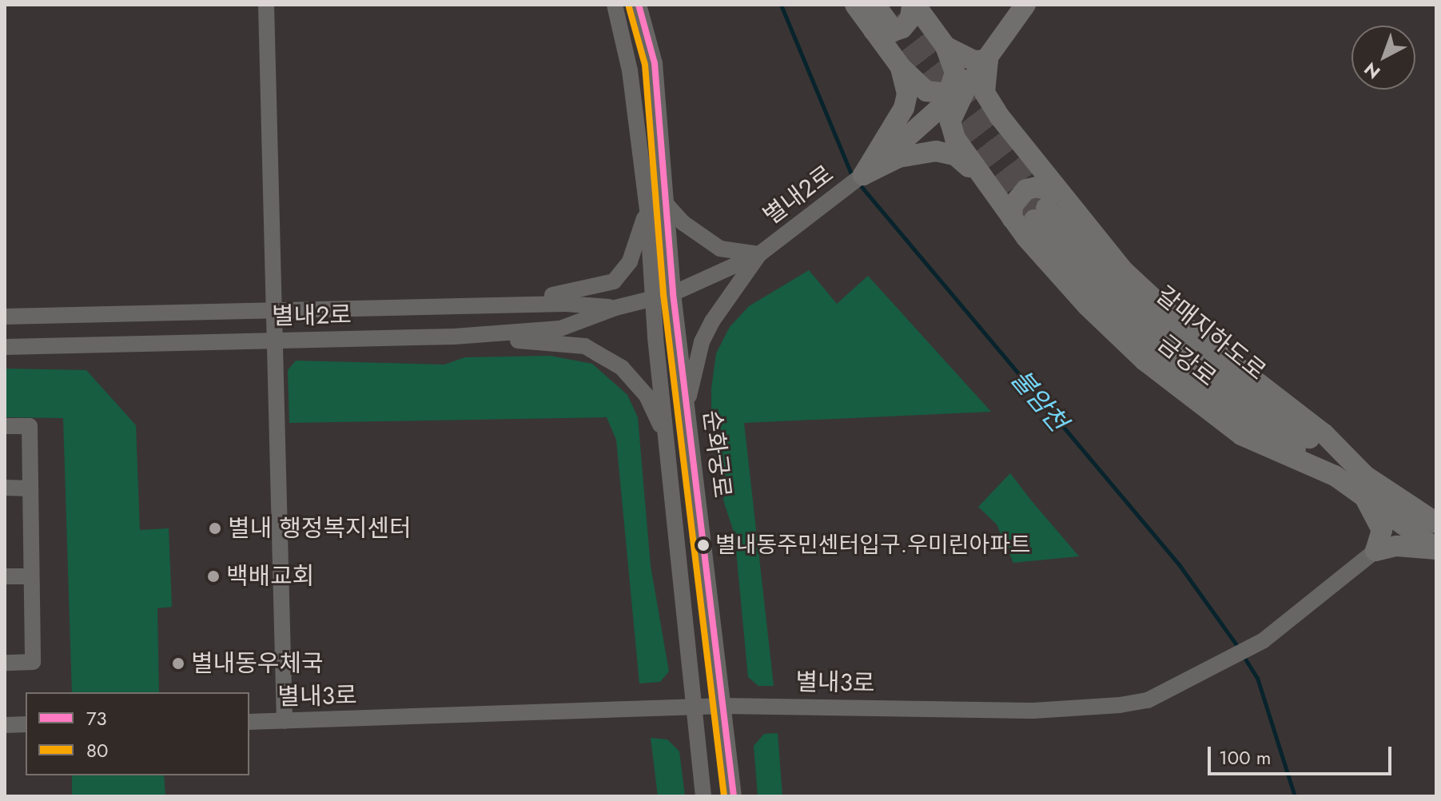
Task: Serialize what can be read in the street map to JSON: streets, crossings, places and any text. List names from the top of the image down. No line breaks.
{"streets":{"main road":["갈매지하도로","금강로"],"street":["별내2로","순화궁로","별내3로"]},"crossings":[["별내2로","순화궁로"],["갈매지하도로","금강로"],["순화궁로","별내3로"]],"water":["불암천"],"places":["별내 행정복지센터","별내동주민센터입구.우미린아파트","백배교회","별내동우체국"],"lines":["transit line 73","transit line 80"],"legend":["73","80"],"scale_bar":"100 m","north":"bottom left"}
